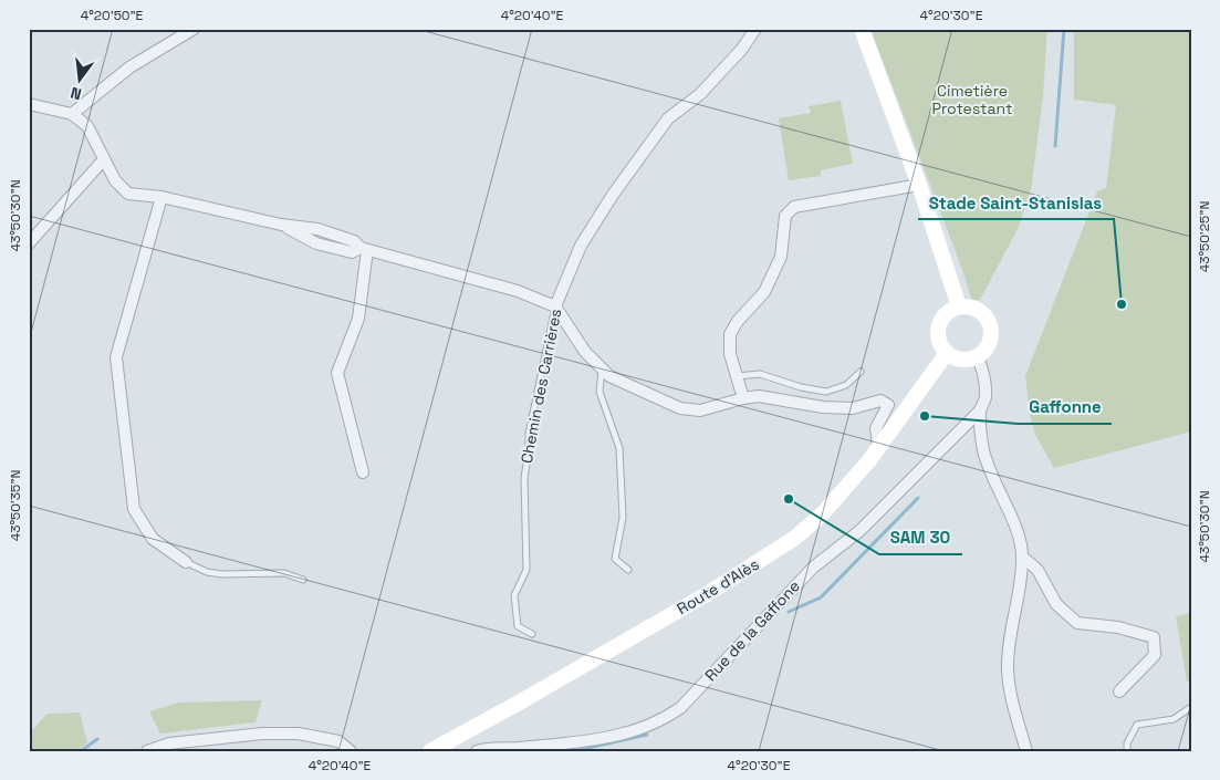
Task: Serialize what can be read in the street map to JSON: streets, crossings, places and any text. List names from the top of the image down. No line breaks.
{"streets":{"main road":["Route d'Alès"],"street":["Chemin des Carrières","Rue de la Gaffone"]},"parks":["Cimetière Protestant"],"places":["Stade Saint-Stanislas","Gaffonne","SAM 30"],"north":"bottom","coordinates":["4°20'50\"E","4°20'40\"E","4°20'30\"E","43°50'30\"N","43°50'25\"N","43°50'35\"N"]}
